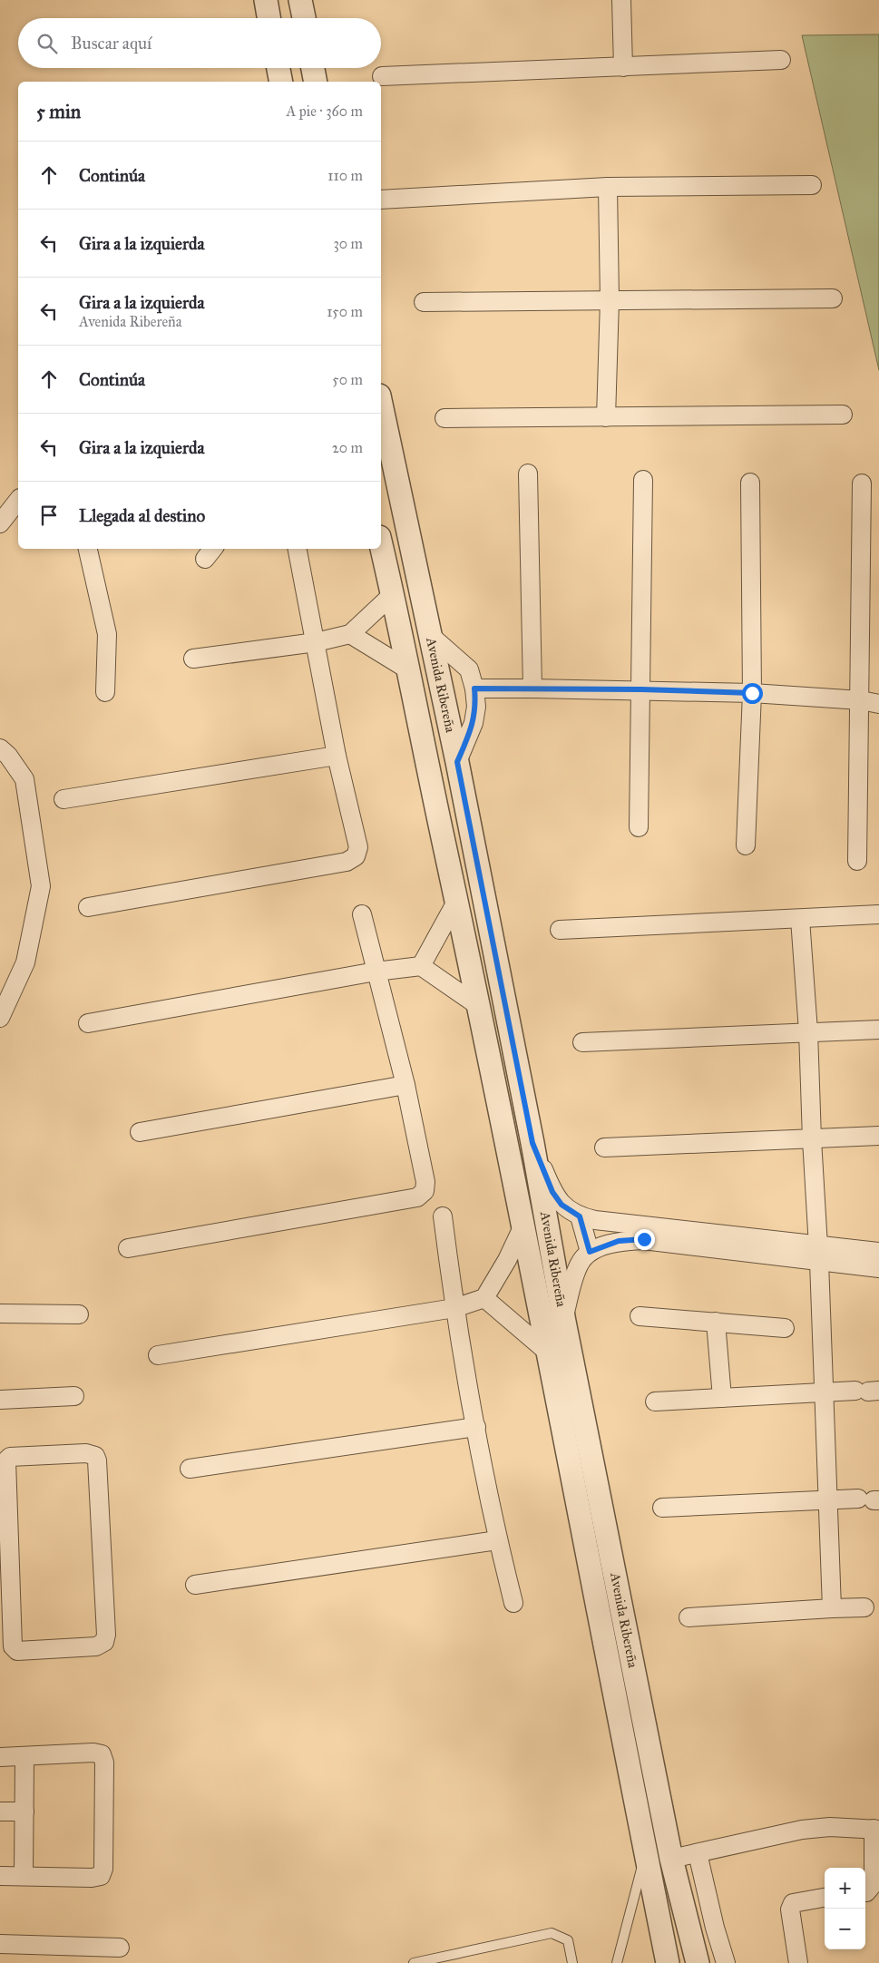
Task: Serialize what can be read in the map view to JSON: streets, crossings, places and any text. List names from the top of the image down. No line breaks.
{"streets":{"street":["Avenida Ribereña"]},"page":{"search":"Buscar aquí","heading":["5 min","A pie · 360 m"],"list":[["Continúa","110 m"],["Gira a la izquierda","30 m"],["Gira a la izquierda","Avenida Ribereña","150 m"],["Continúa","50 m"],["Gira a la izquierda","20 m"],"Llegada al destino"],"map_buttons":["+","−"]}}
